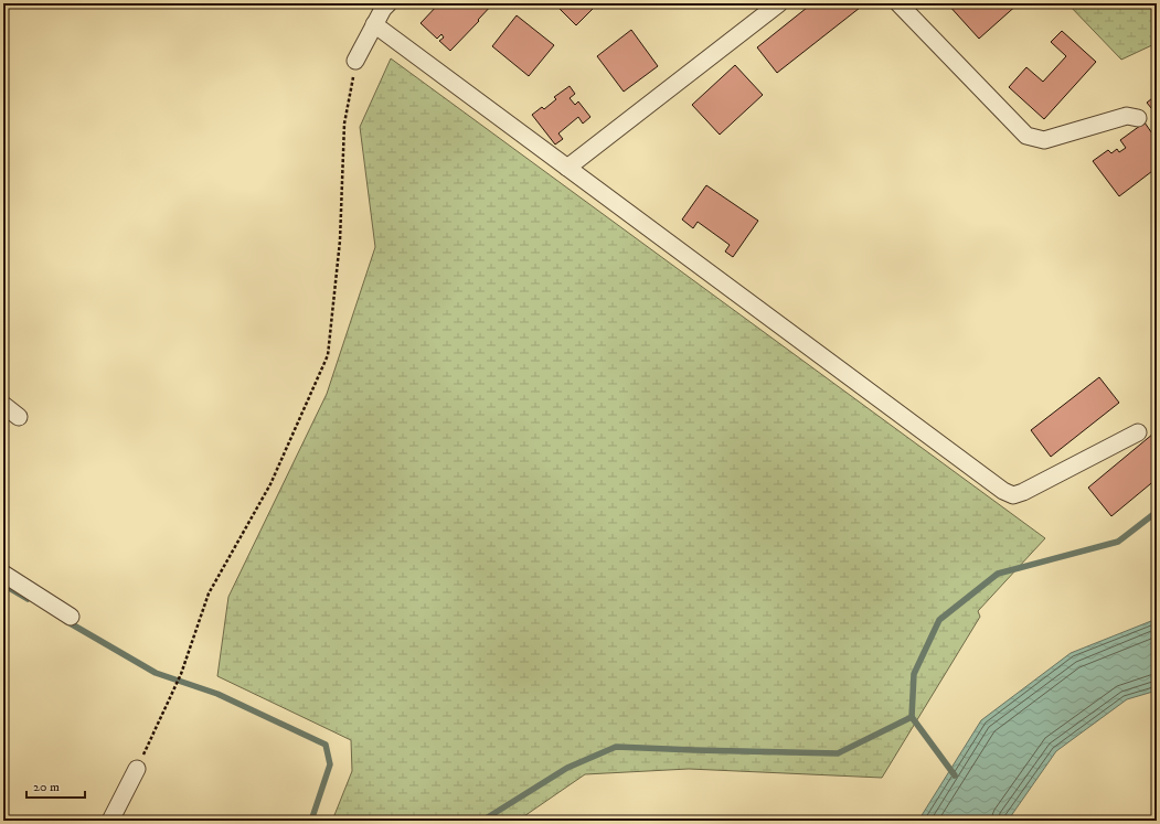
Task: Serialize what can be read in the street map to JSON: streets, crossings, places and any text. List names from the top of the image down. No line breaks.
{"scale_bar":"20 m"}
